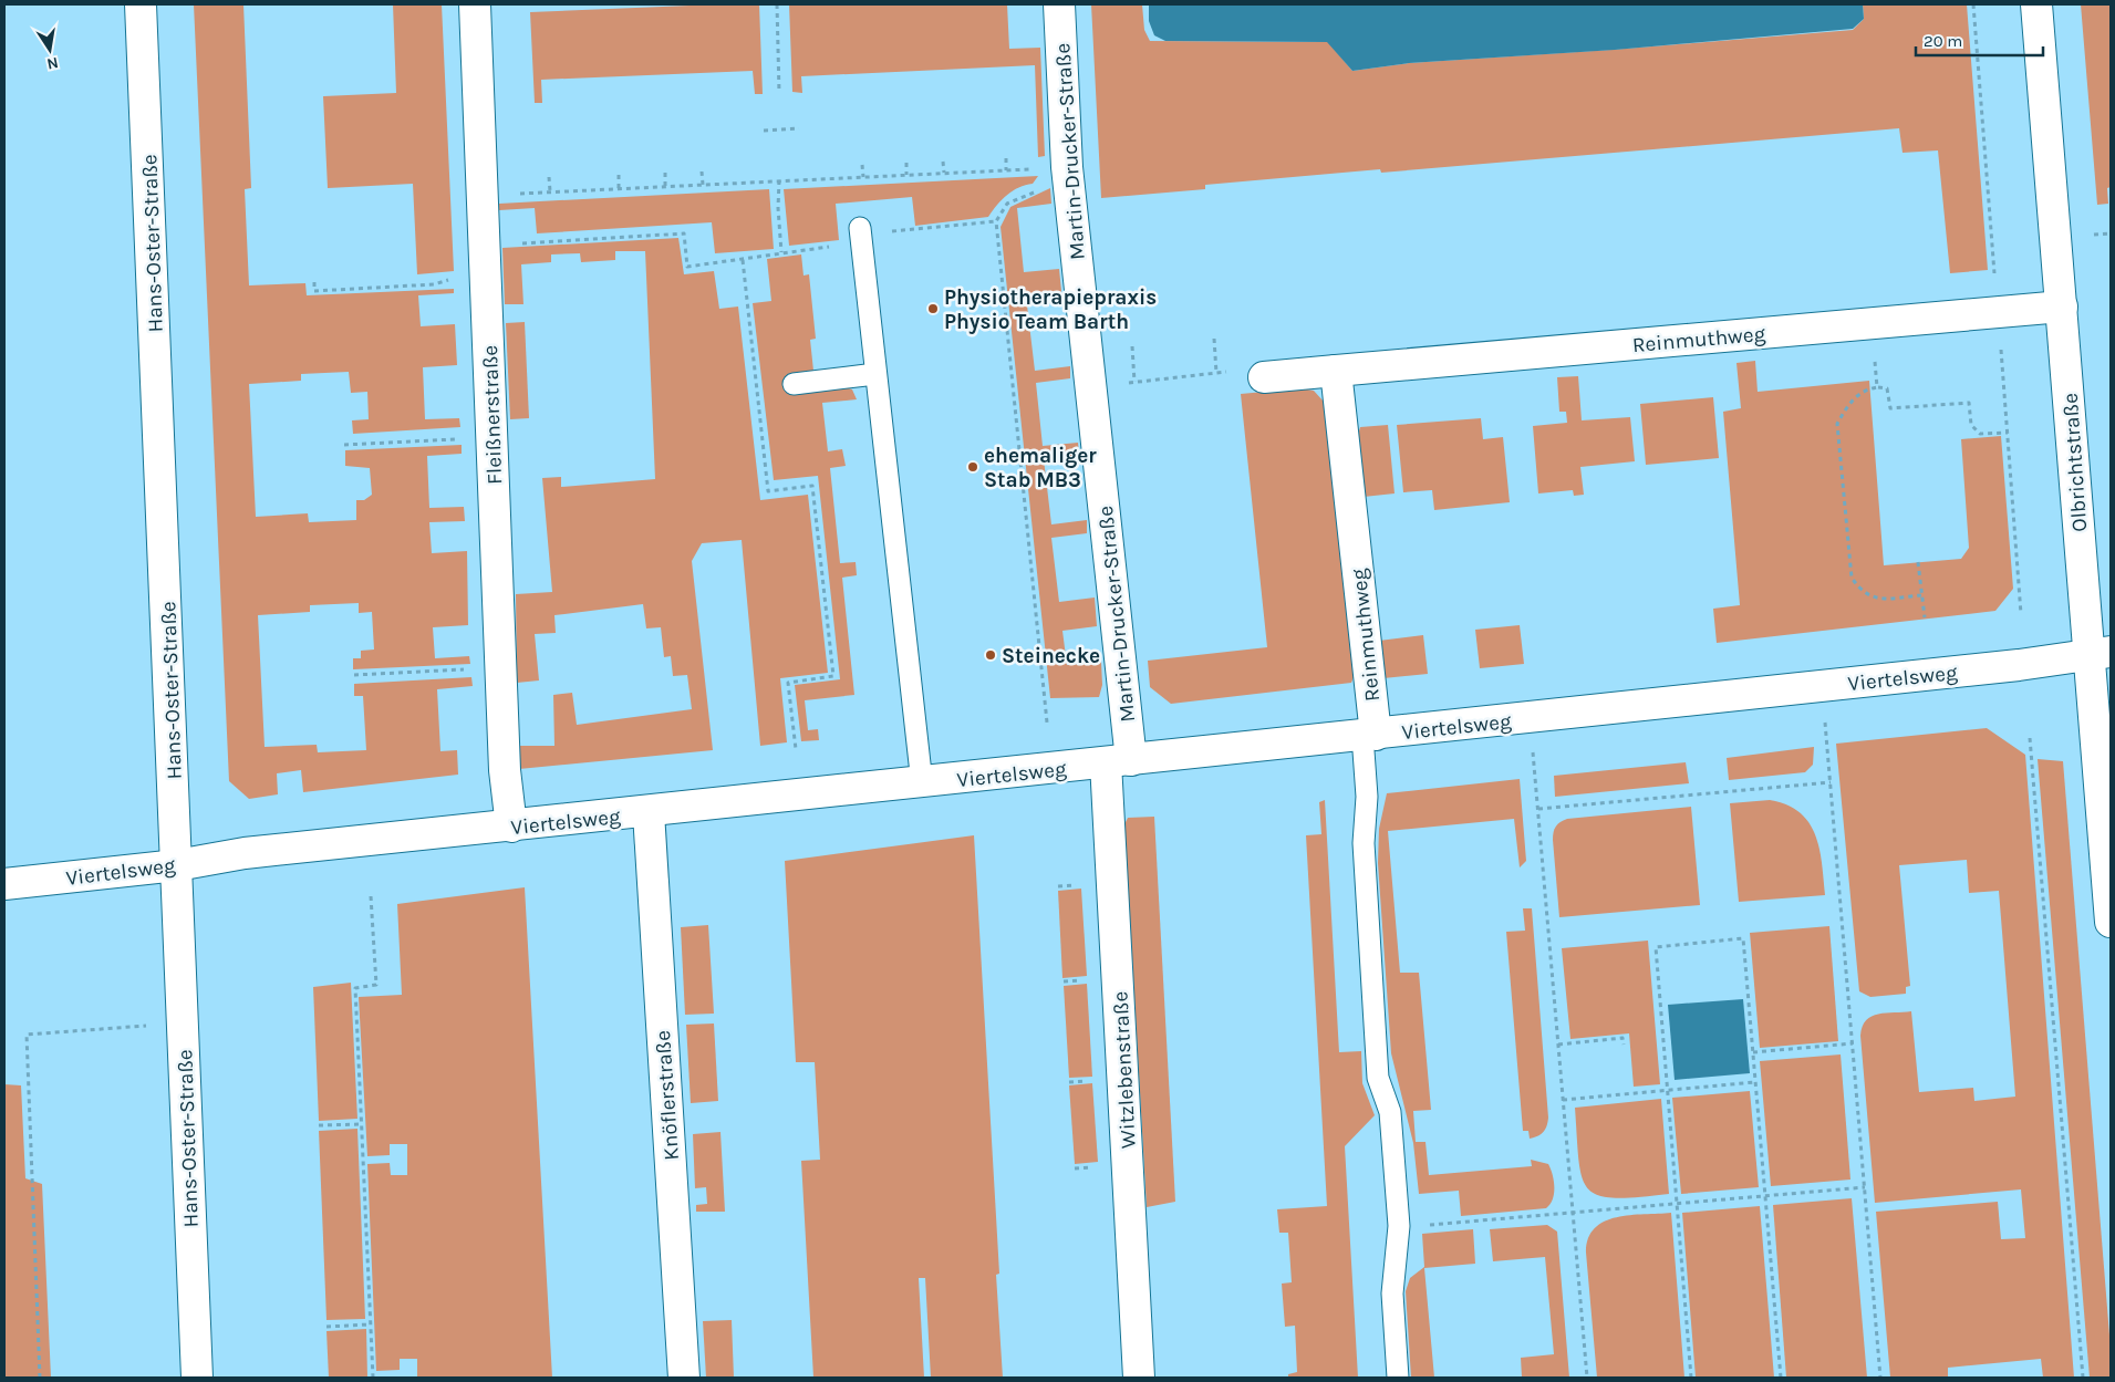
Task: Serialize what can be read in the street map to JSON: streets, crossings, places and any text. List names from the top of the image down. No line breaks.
{"streets":{"street":["Martin-Drucker-Straße","Hans-Oster-Straße","Reinmuthweg","Fleißnerstraße","Olbrichtstraße","Viertelsweg","Witzlebenstraße","Knöflerstraße"]},"crossings":[["Martin-Drucker-Straße","Viertelsweg"],["Martin-Drucker-Straße","Witzlebenstraße"],["Hans-Oster-Straße","Viertelsweg"],["Reinmuthweg","Olbrichtstraße"],["Reinmuthweg","Viertelsweg"],["Fleißnerstraße","Viertelsweg"],["Olbrichtstraße","Viertelsweg"],["Viertelsweg","Witzlebenstraße"],["Viertelsweg","Knöflerstraße"]],"places":["Physiotherapiepraxis Physio Team Barth","ehemaliger Stab MB3","Steinecke"],"scale_bar":"20 m","north":"bottom"}
